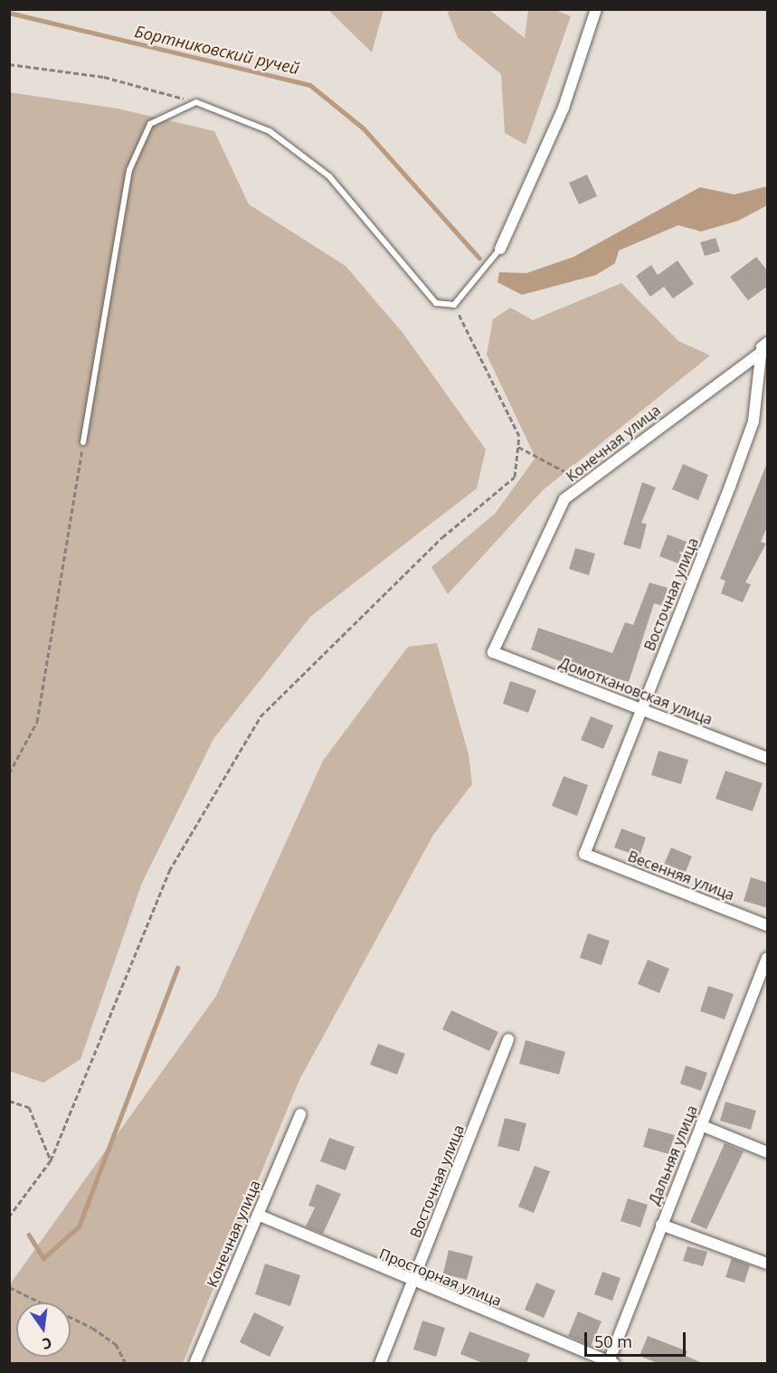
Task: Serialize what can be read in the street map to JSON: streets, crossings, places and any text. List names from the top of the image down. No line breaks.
{"streets":{"street":["Конечная улица","Восточная улица","Домоткановская улица","Весенняя улица","Дальняя улица","Просторная улица"]},"crossings":[["Конечная улица","Восточная улица"],["Конечная улица","Домоткановская улица"],["Конечная улица","Просторная улица"],["Восточная улица","Домоткановская улица"],["Восточная улица","Весенняя улица"],["Восточная улица","Просторная улица"],["Дальняя улица","Просторная улица"]],"water":["Бортниковский ручей"],"scale_bar":"50 m","north":"bottom"}
